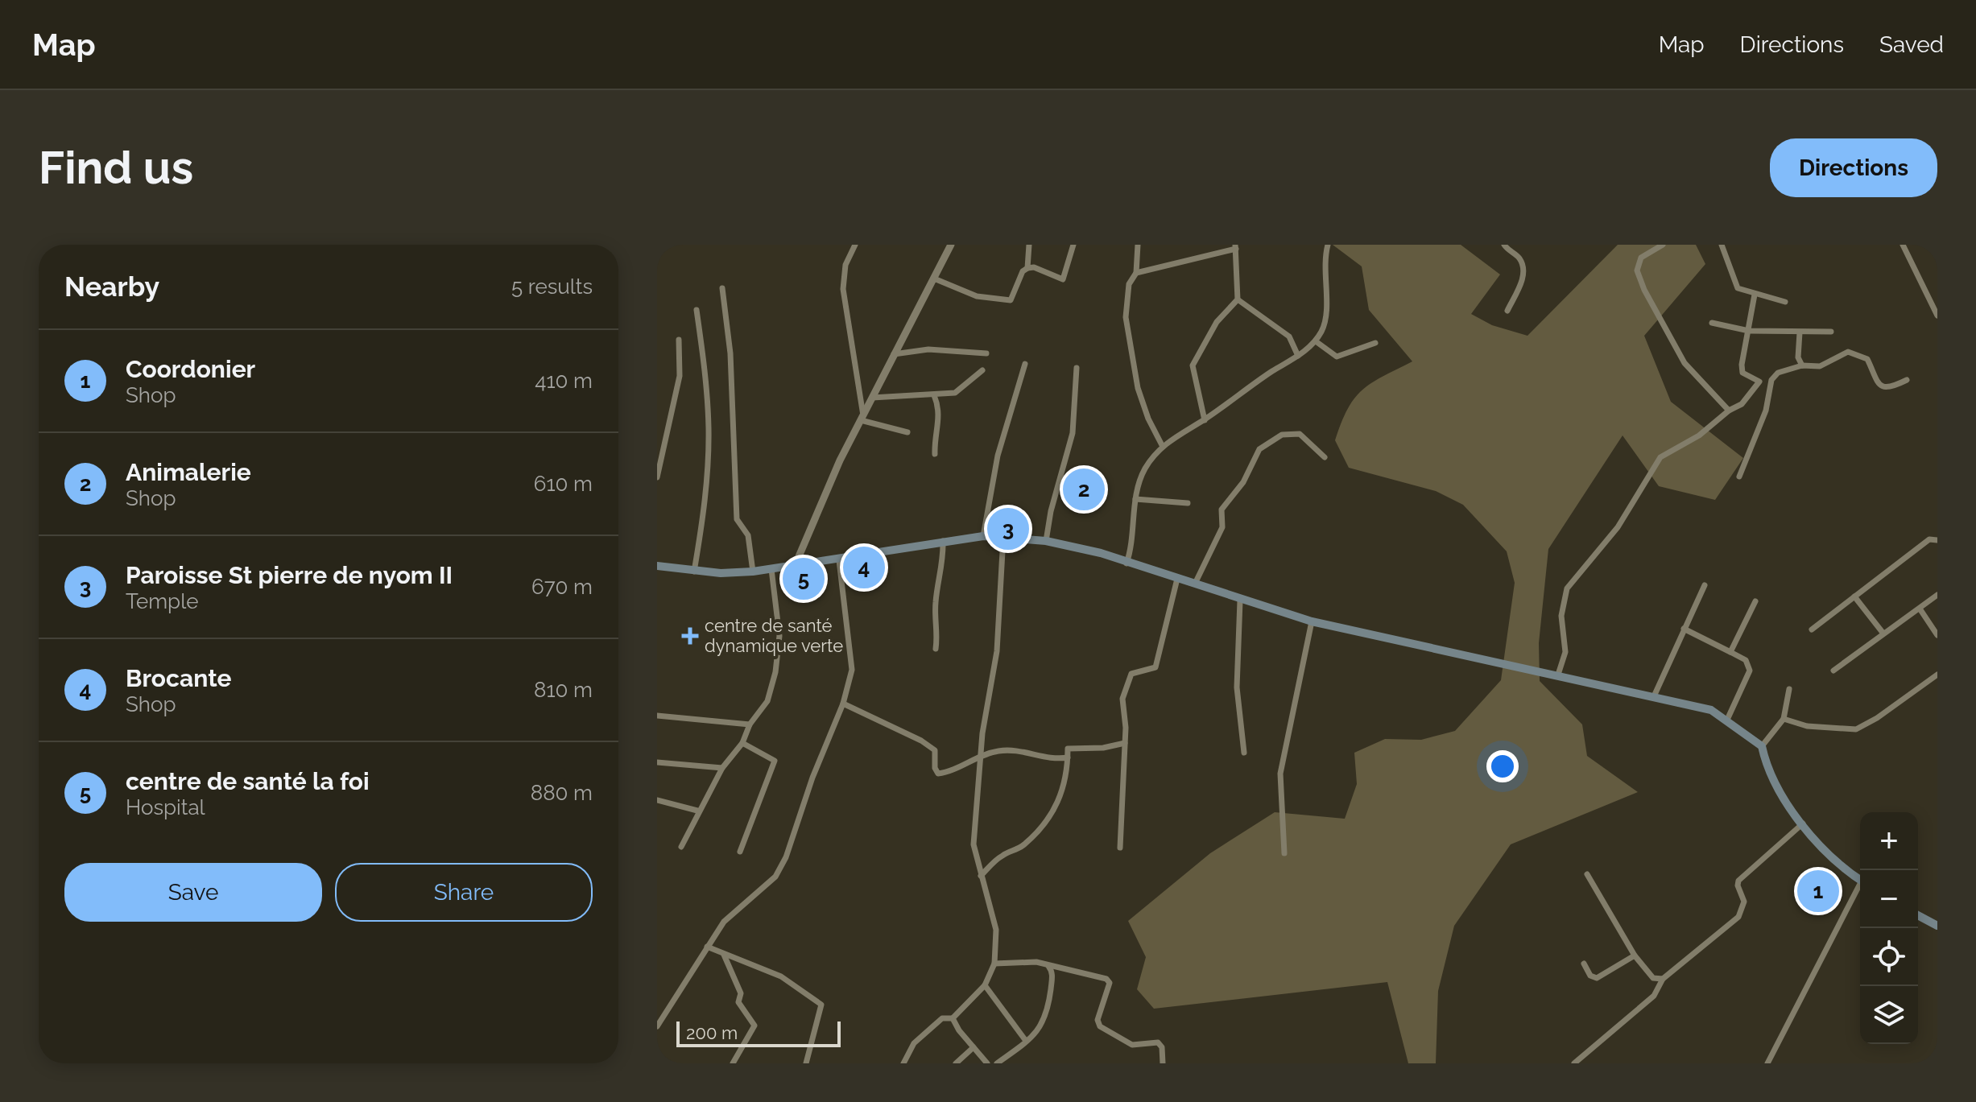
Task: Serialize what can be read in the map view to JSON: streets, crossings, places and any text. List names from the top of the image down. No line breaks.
{"places":{"health":["centre de santé dynamique verte"]},"scale_bar":"200 m","page":{"header":"Map","nav":["Map","Directions","Saved"],"buttons":["Directions",["Save","Share"]],"title":"Find us","heading":["Nearby","5 results"],"list":[{"mark":"1","name":"Coordonier","note":"Shop","value":"410 m"},{"mark":"2","name":"Animalerie","note":"Shop","value":"610 m"},{"mark":"3","name":"Paroisse St pierre de nyom II","note":"Temple","value":"670 m"},{"mark":"4","name":"Brocante","note":"Shop","value":"810 m"},{"mark":"5","name":"centre de santé la foi","note":"Hospital","value":"880 m"}],"pins":["2","3","4","5","1"],"map_buttons":["+","−"],"scale":"200 m"}}
